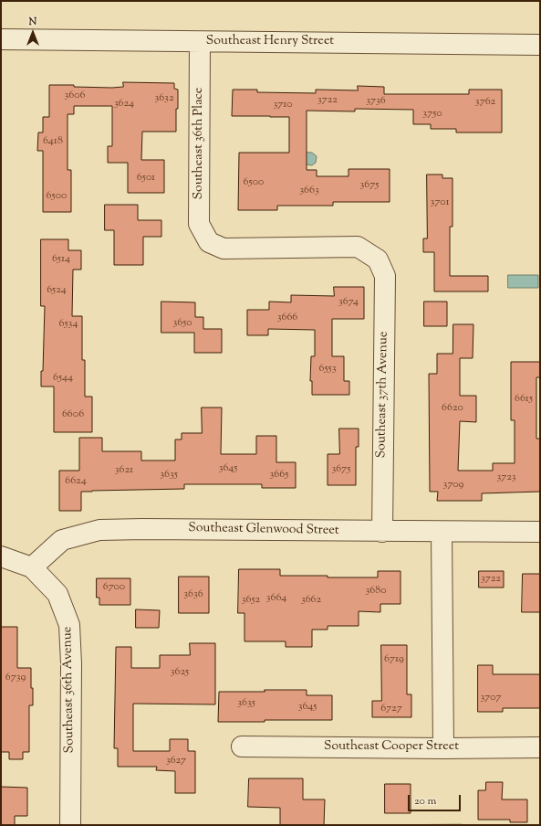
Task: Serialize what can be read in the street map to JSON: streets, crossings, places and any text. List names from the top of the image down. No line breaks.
{"streets":{"street":["Southeast Henry Street","Southeast 36th Place","Southeast 37th Avenue","Southeast Glenwood Street","Southeast 36th Avenue","Southeast Cooper Street"]},"crossings":[["Southeast Henry Street","Southeast 36th Place"],["Southeast 36th Place","Southeast 37th Avenue"],["Southeast 37th Avenue","Southeast Glenwood Street"],["Southeast Glenwood Street","Southeast 36th Avenue"]],"house_numbers":["3606","3632","3722","3736","3762","3624","3710","3750","6418","6501","6500","3675","3663","6500","3701","6514","6524","3674","3666","3650","6534","6553","6544","6615","6620","6606","3645","3675","3621","3635","3665","3723","6624","3709","3722","6700","3680","3636","3664","3652","3662","6719","3625","6739","3707","3635","3645","6727","3627"],"scale_bar":"20 m","north":"top"}
